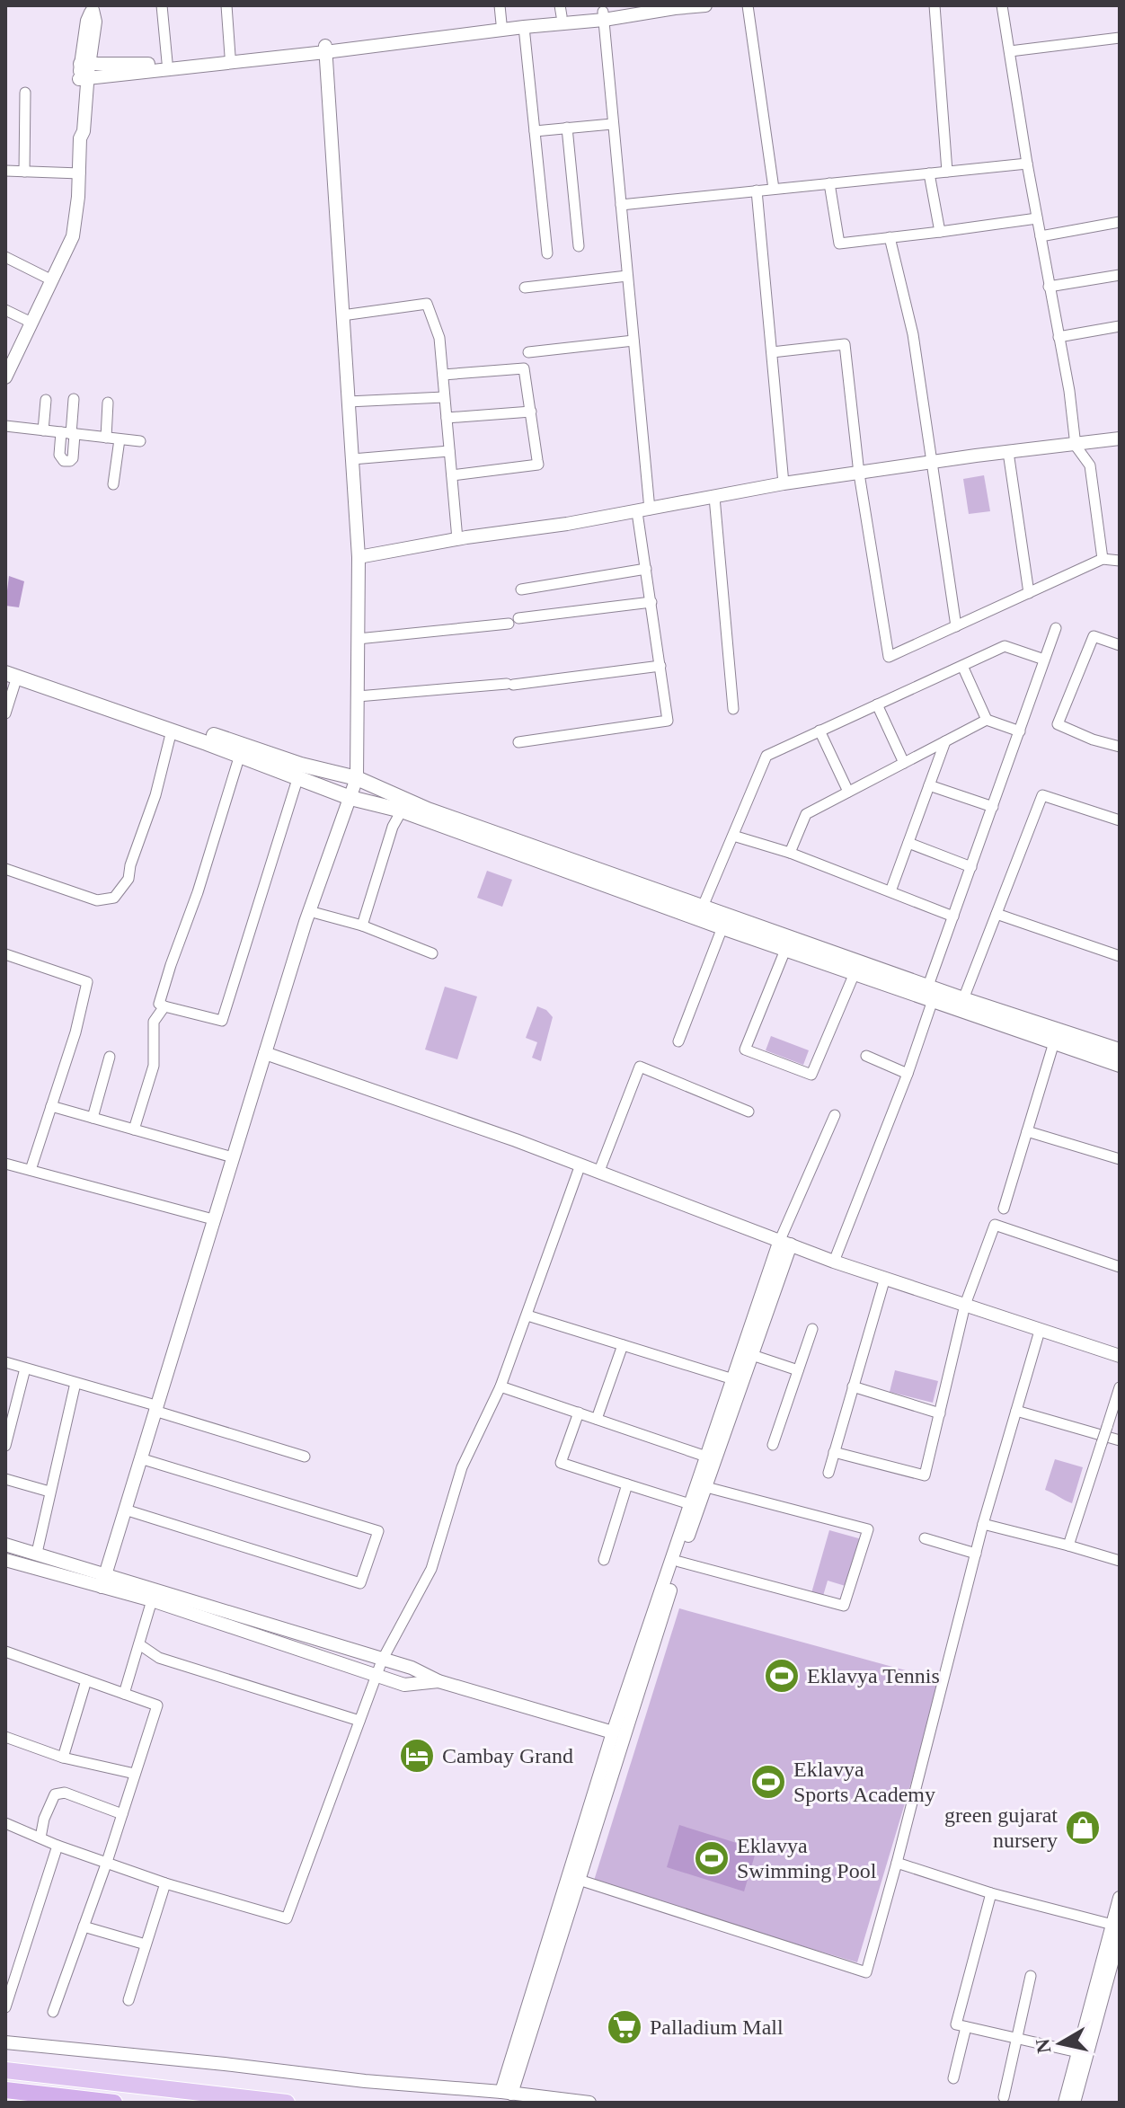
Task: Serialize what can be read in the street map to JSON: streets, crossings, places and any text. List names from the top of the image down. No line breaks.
{"places":{"sports":["Eklavya Tennis","Eklavya Sports Academy","Eklavya Swimming Pool"],"hotel":["Cambay Grand"],"shop":["green gujarat nursery"],"supermarket":["Palladium Mall"]},"north":"left"}
